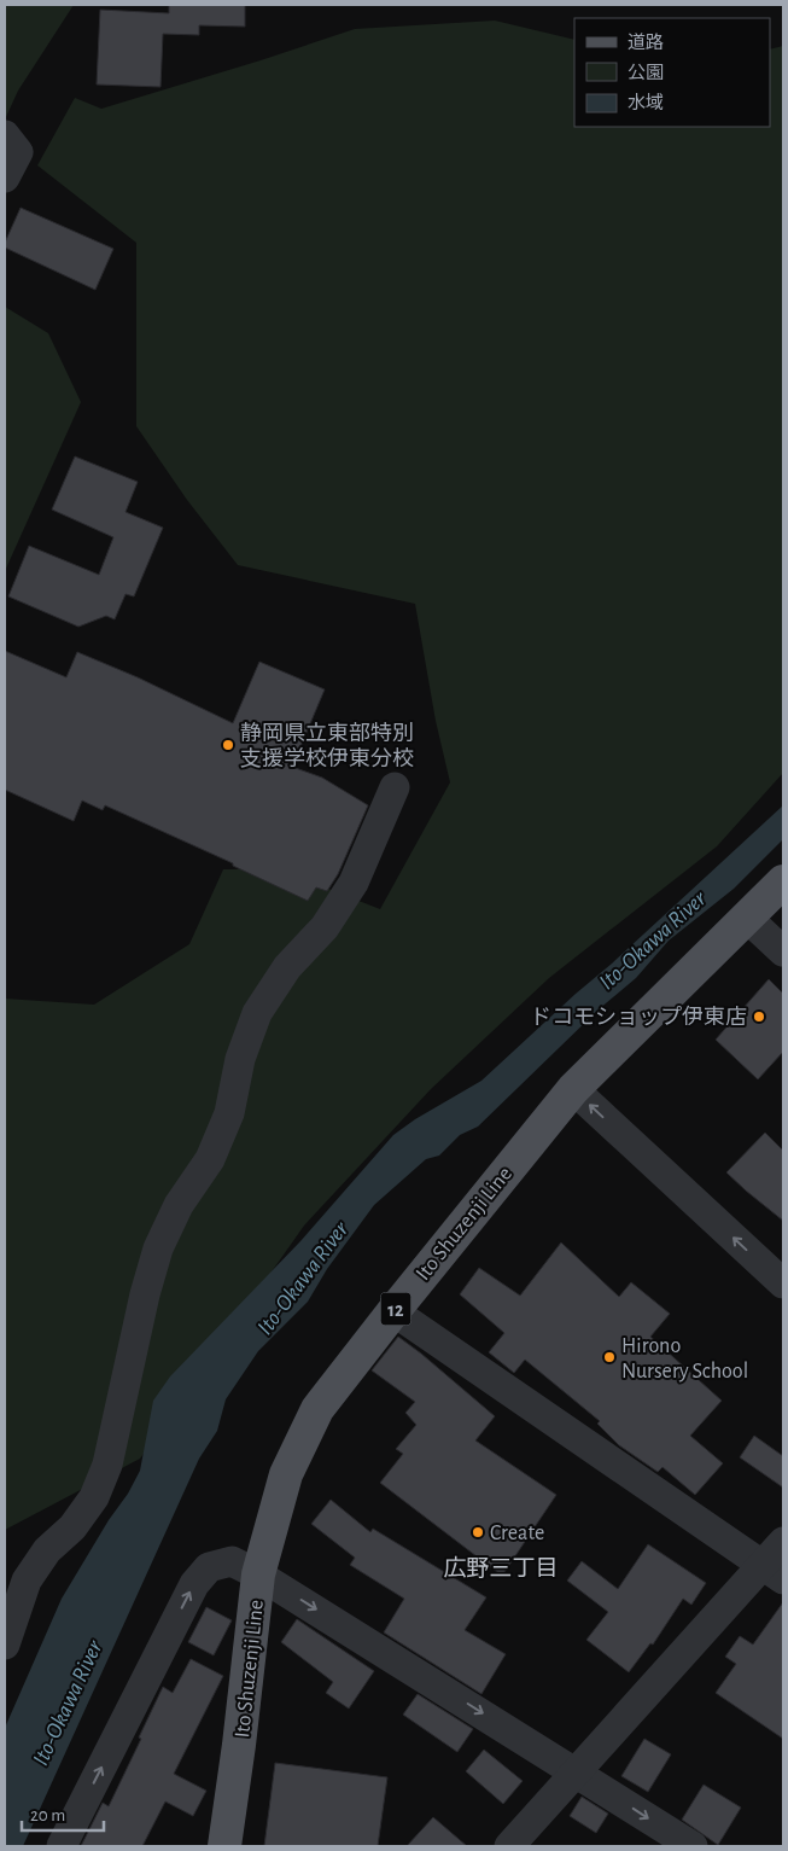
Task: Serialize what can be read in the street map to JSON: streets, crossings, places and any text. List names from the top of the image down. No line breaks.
{"streets":{"main road":["Ito Shuzenji Line","12"]},"districts":["広野三丁目"],"water":["Ito-Okawa River"],"places":["静岡県立東部特別 支援学校伊東分校","ドコモショップ伊東店","Hirono Nursery School","Create"],"legend":["道路","公園","水域"],"scale_bar":"20 m"}
